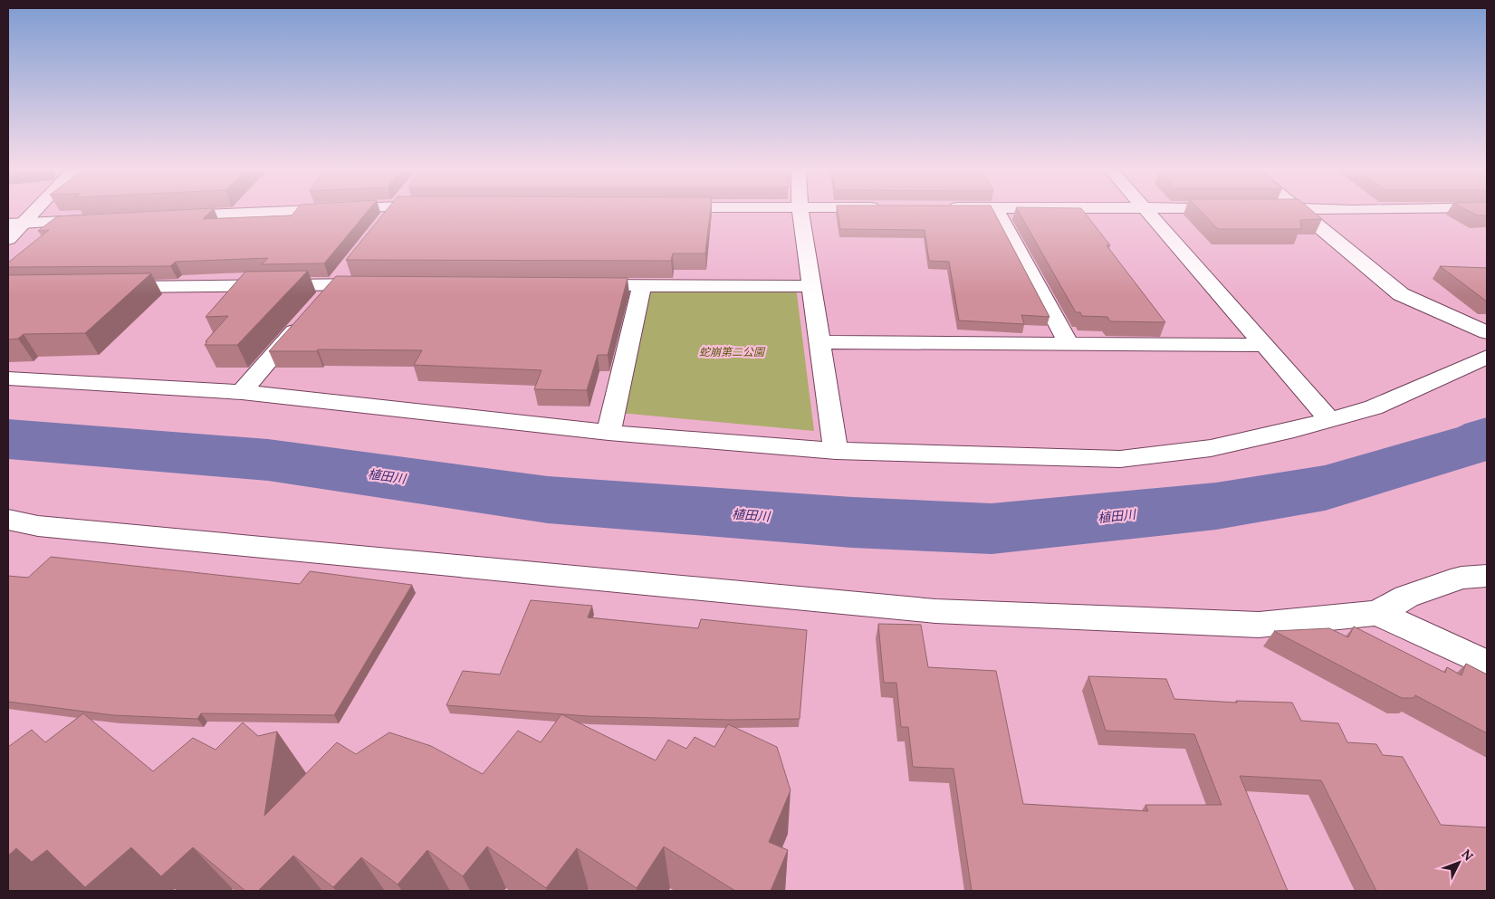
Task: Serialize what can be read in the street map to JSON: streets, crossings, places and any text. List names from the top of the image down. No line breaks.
{"water":["植田川"],"parks":["蛇崩第二公園"],"north":"top right"}
